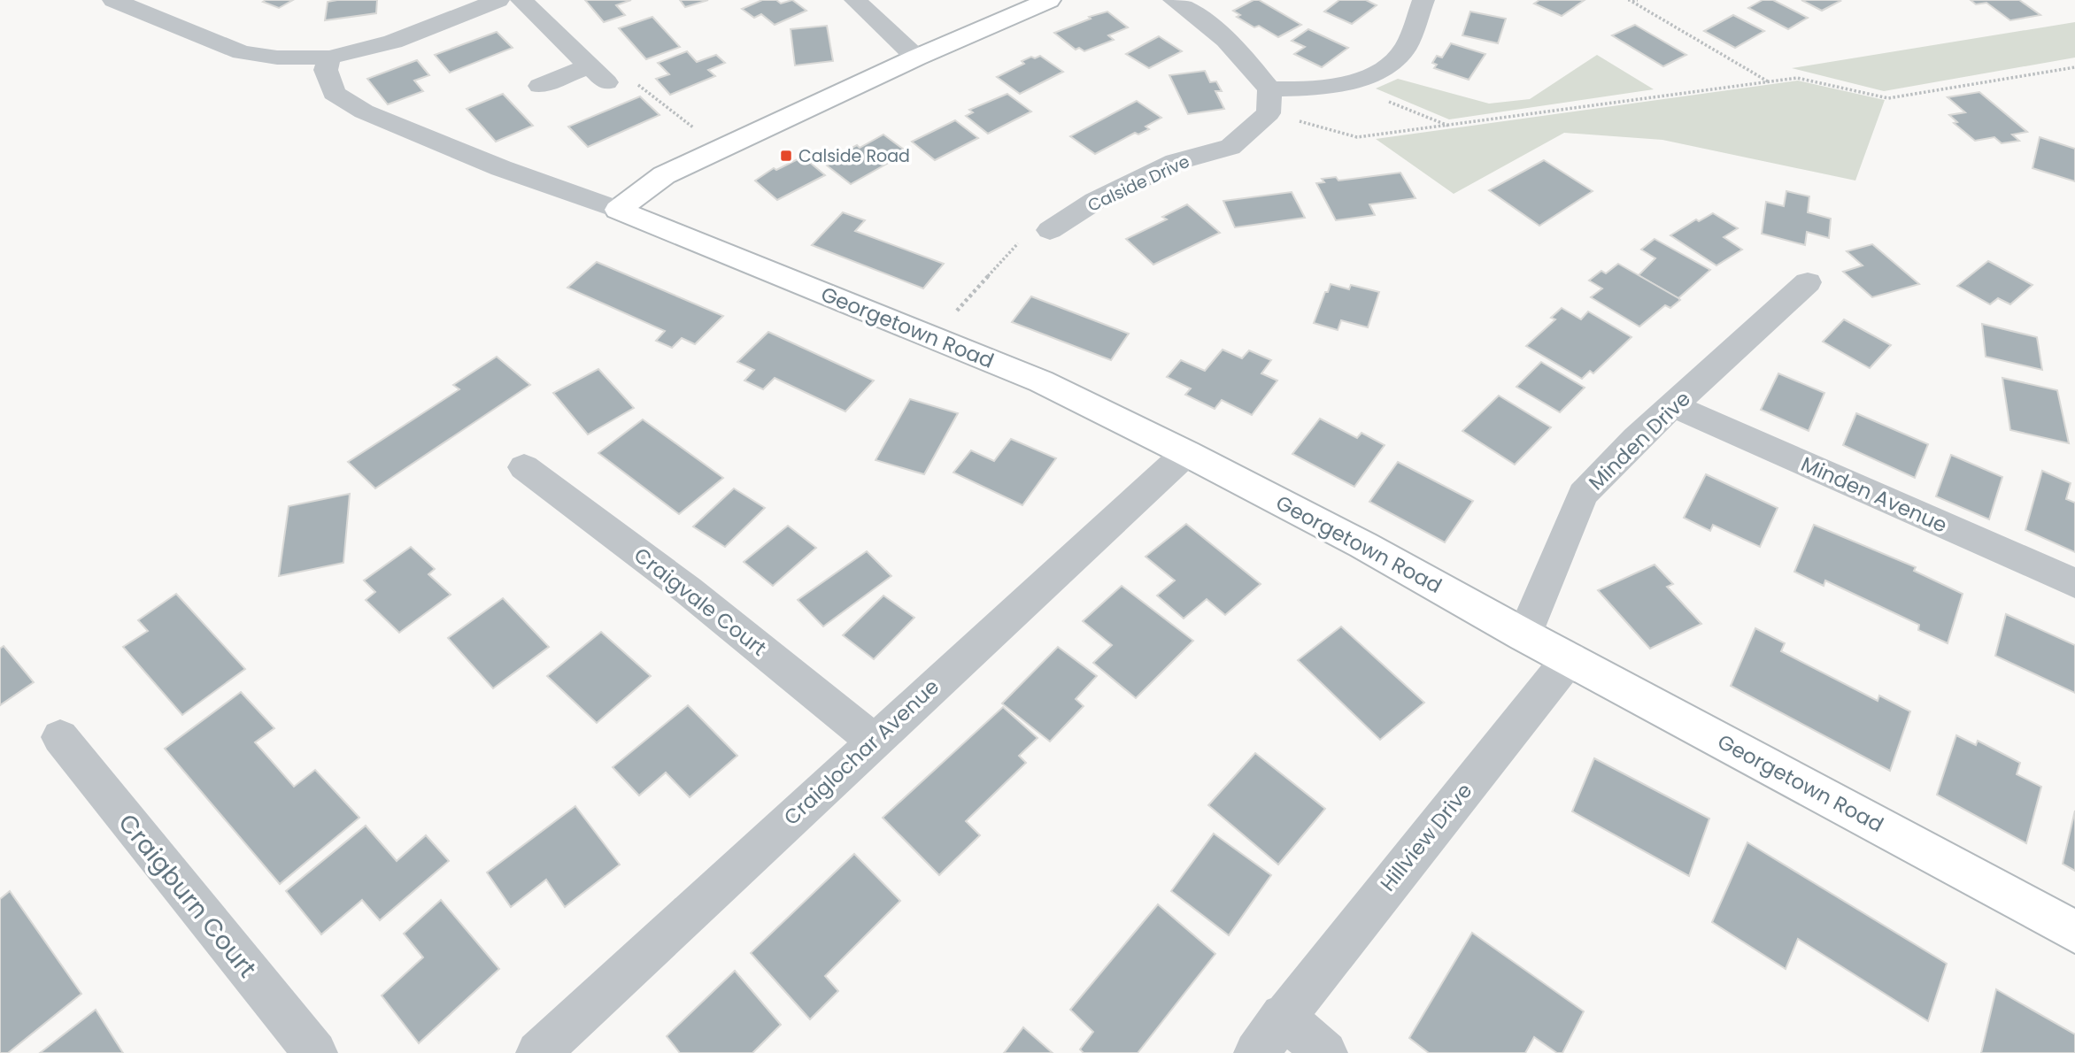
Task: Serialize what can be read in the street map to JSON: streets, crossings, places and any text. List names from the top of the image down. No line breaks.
{"streets":{"street":["Calside Drive","Georgetown Road","Minden Drive","Minden Avenue","Craigvale Court","Craiglochar Avenue","Hillview Drive","Craigburn Court"]},"crossings":[["Georgetown Road","Minden Drive"],["Georgetown Road","Craiglochar Avenue"],["Georgetown Road","Hillview Drive"],["Minden Drive","Minden Avenue"],["Craigvale Court","Craiglochar Avenue"]],"places":{"transit":["Calside Road"]}}
